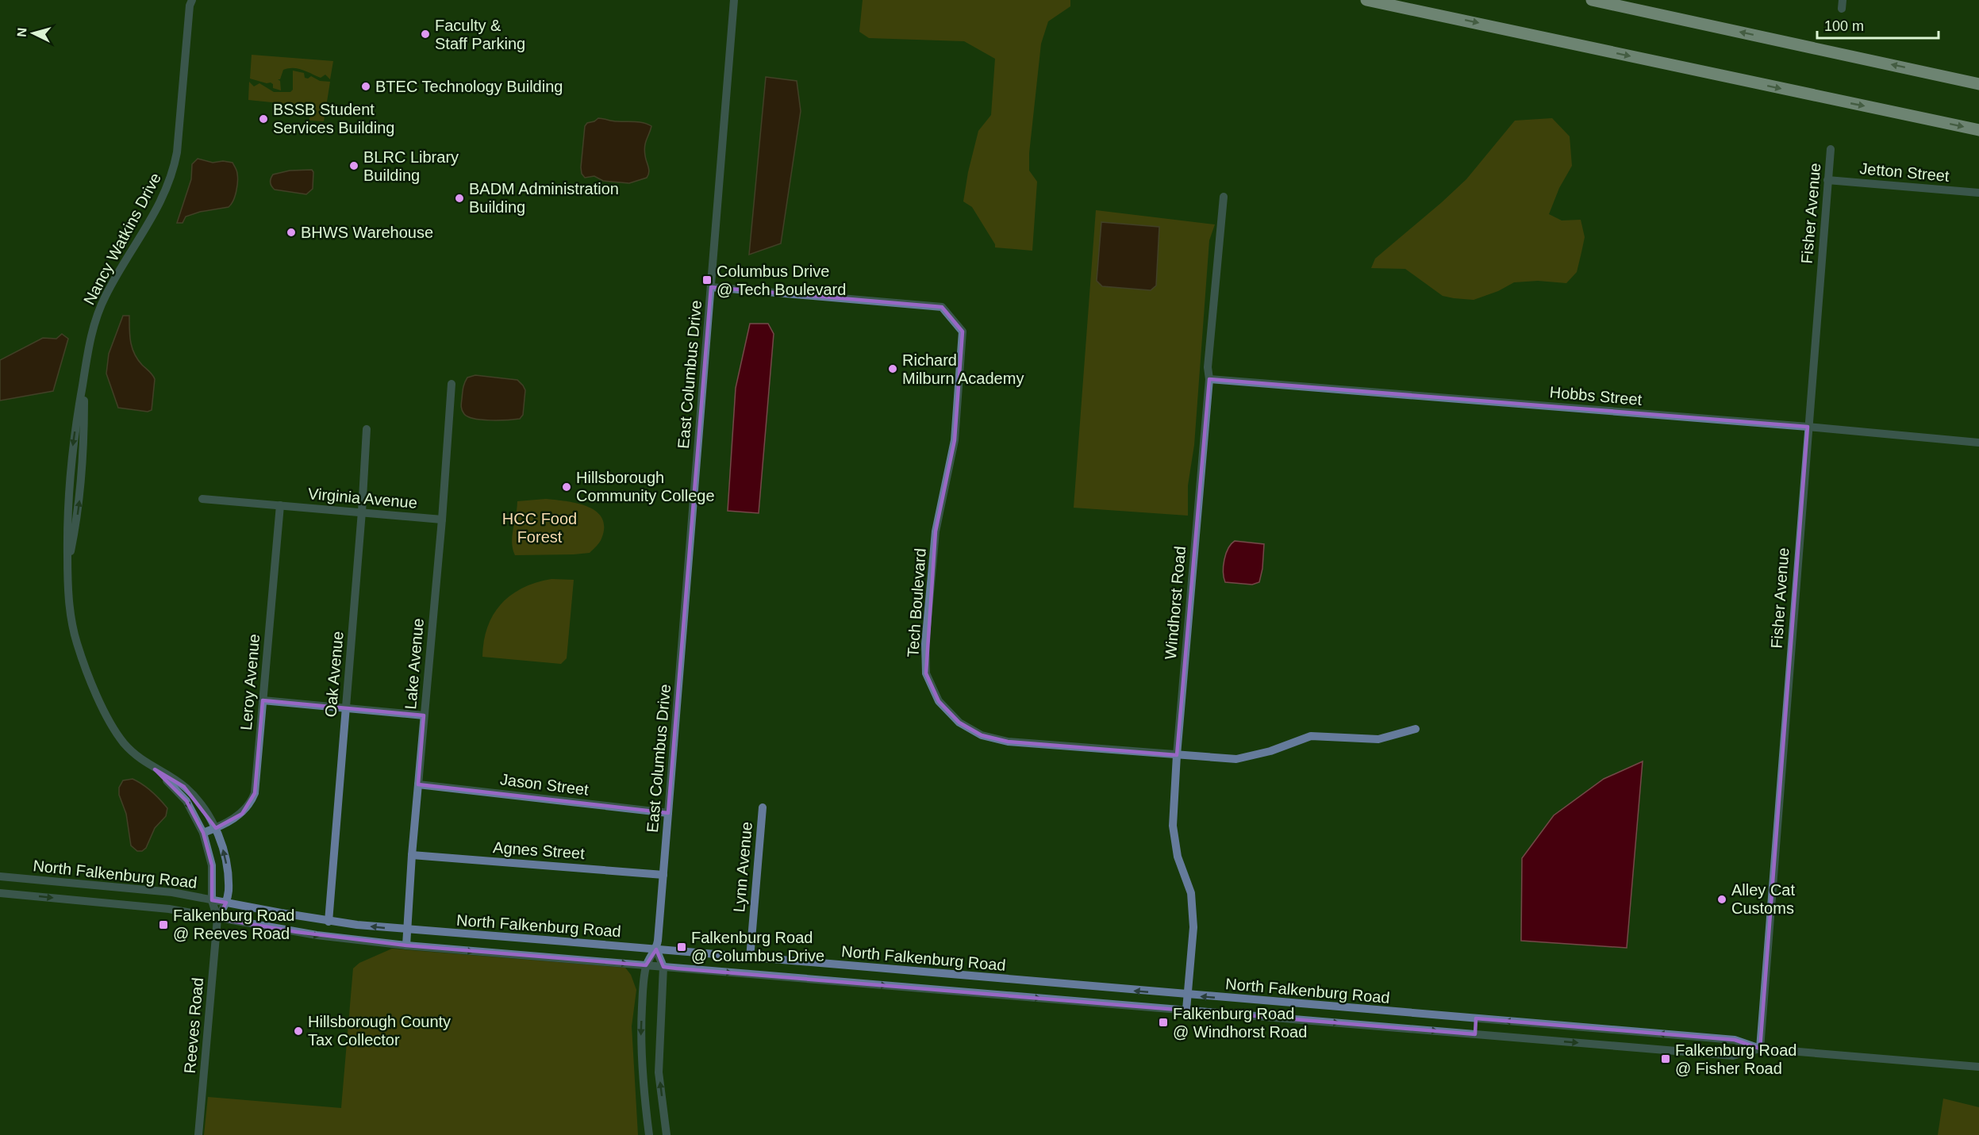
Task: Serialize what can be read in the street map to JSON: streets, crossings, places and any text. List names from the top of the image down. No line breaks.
{"streets":{"street":["Jetton Street","Fisher Avenue","Nancy Watkins Drive","East Columbus Drive","Hobbs Street","Virginia Avenue","Tech Boulevard","Windhorst Road","Lake Avenue","Oak Avenue","Leroy Avenue","Jason Street","Agnes Street","Lynn Avenue","North Falkenburg Road","Reeves Road"]},"crossings":[["Jetton Street","Fisher Avenue"],["Fisher Avenue","Hobbs Street"],["Fisher Avenue","North Falkenburg Road"],["Nancy Watkins Drive","Leroy Avenue"],["Nancy Watkins Drive","North Falkenburg Road"],["Nancy Watkins Drive","Reeves Road"],["East Columbus Drive","Tech Boulevard"],["East Columbus Drive","Jason Street"],["East Columbus Drive","Agnes Street"],["East Columbus Drive","North Falkenburg Road"],["Hobbs Street","Windhorst Road"],["Virginia Avenue","Lake Avenue"],["Virginia Avenue","Oak Avenue"],["Virginia Avenue","Leroy Avenue"],["Tech Boulevard","Windhorst Road"],["Windhorst Road","North Falkenburg Road"],["Lake Avenue","Jason Street"],["Lake Avenue","Agnes Street"],["Lake Avenue","North Falkenburg Road"],["Oak Avenue","North Falkenburg Road"],["Lynn Avenue","North Falkenburg Road"],["North Falkenburg Road","Reeves Road"]],"parks":["HCC Food Forest"],"places":{"other":["Faculty & Staff Parking","BTEC Technology Building","BSSB Student Services Building","BLRC Library Building","BADM Administration Building","BHWS Warehouse","Richard Milburn Academy","Hillsborough Community College","Alley Cat Customs","Hillsborough County Tax Collector"],"transit":["Columbus Drive @ Tech Boulevard","Falkenburg Road @ Reeves Road","Falkenburg Road @ Columbus Drive","Falkenburg Road @ Windhorst Road","Falkenburg Road @ Fisher Road"]},"scale_bar":"100 m","north":"left"}
